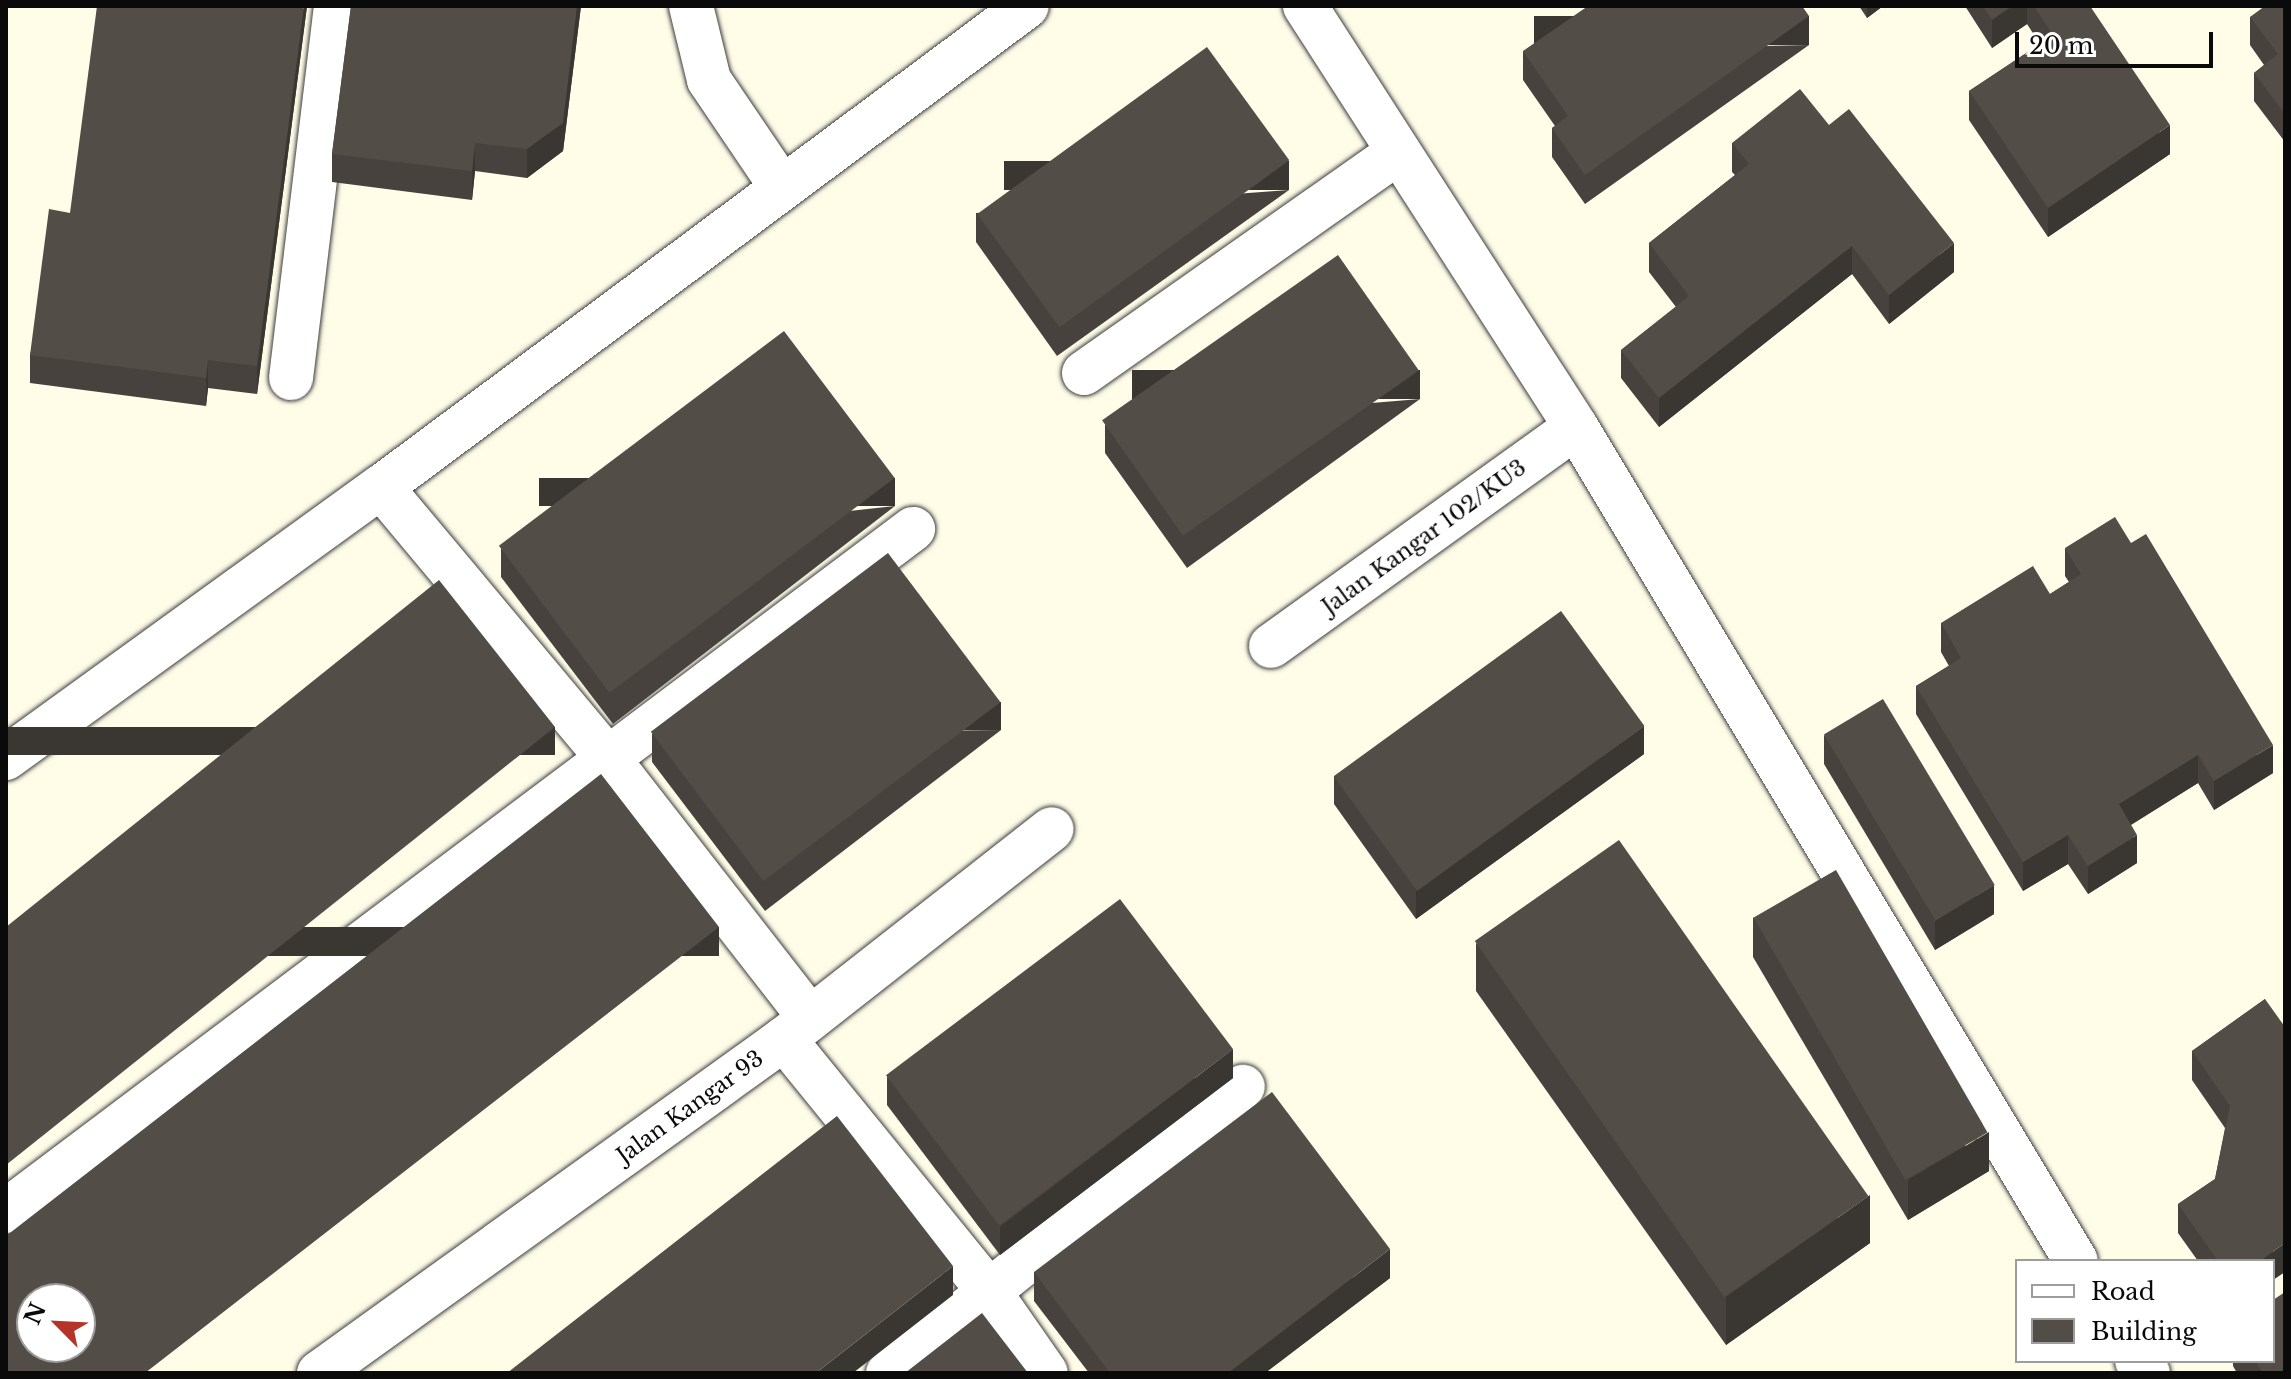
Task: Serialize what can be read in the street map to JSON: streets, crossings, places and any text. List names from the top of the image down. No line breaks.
{"streets":{"street":["Jalan Kangar 102/KU3","Jalan Kangar 93"]},"legend":["Road","Building"],"scale_bar":"20 m","north":"top left"}
